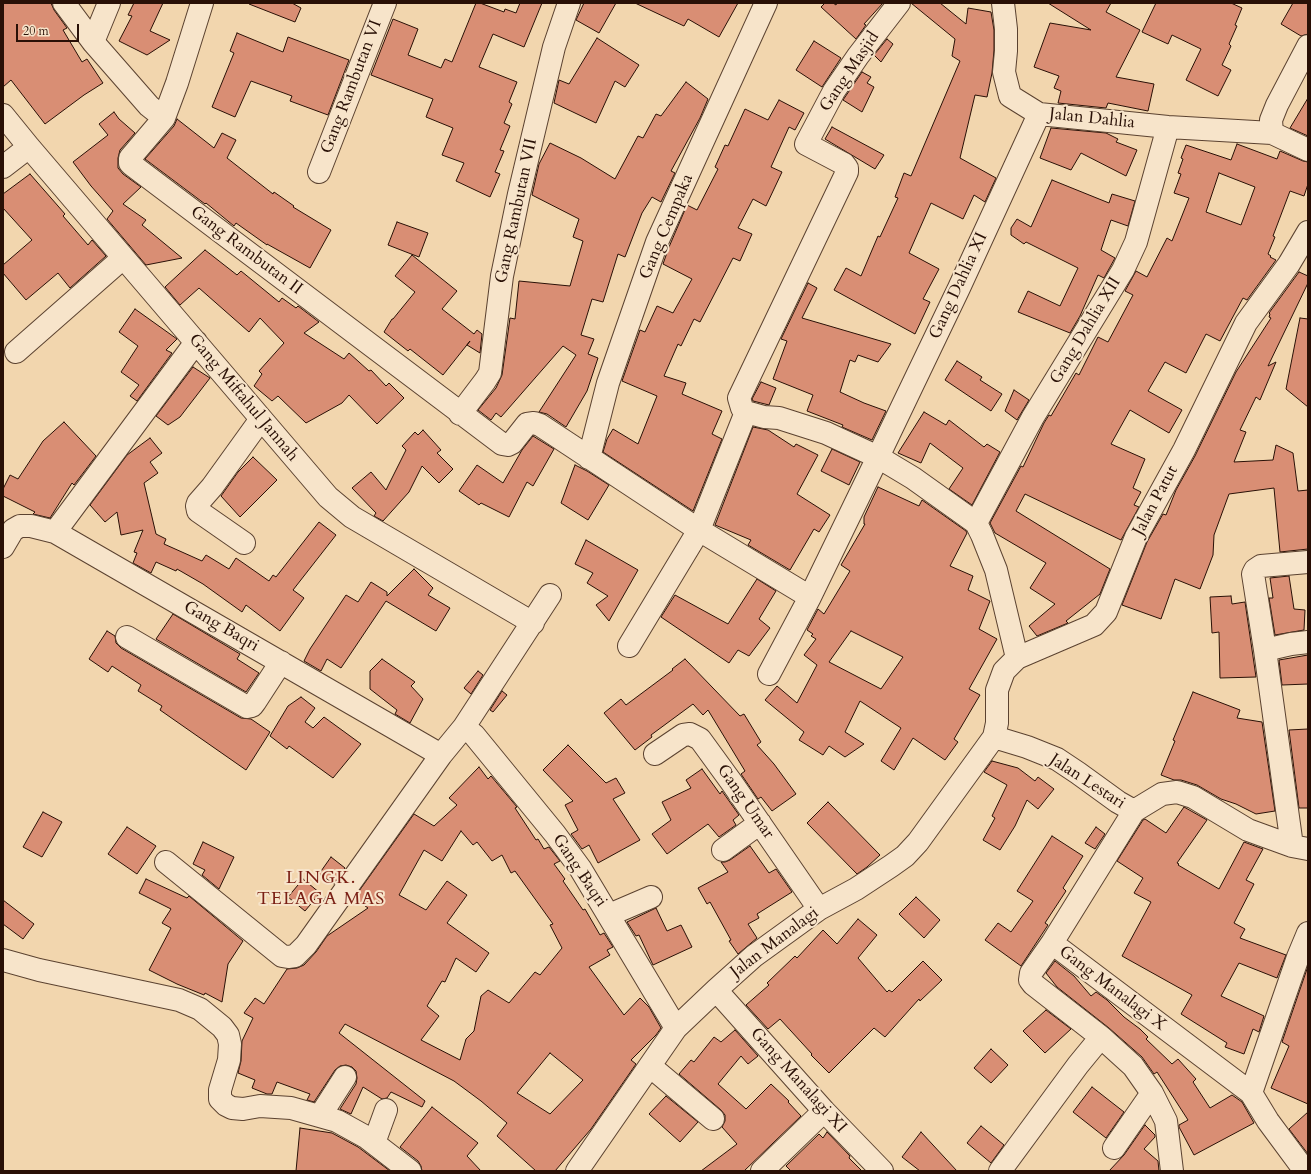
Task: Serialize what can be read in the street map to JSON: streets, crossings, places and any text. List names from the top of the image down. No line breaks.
{"streets":{"street":["Gang Masjid","Gang Rambutan VI","Jalan Dahlia","Gang Rambutan VII","Gang Cempaka","Gang Rambutan II","Gang Dahlia XI","Gang Dahlia XII","Gang Miftahul Jannah","Jalan Patut","Gang Baqri","Jalan Lestari","Gang Umar","Jalan Manalagi","Gang Manalagi X","Gang Manalagi XI"]},"crossings":[["Jalan Dahlia","Gang Dahlia XI"],["Jalan Dahlia","Gang Dahlia XII"],["Gang Rambutan VII","Gang Rambutan II"],["Gang Cempaka","Gang Rambutan II"],["Jalan Patut","Jalan Lestari"],["Jalan Patut","Jalan Manalagi"],["Gang Baqri","Jalan Manalagi"],["Jalan Lestari","Jalan Manalagi"],["Jalan Lestari","Gang Manalagi X"],["Gang Umar","Jalan Manalagi"],["Jalan Manalagi","Gang Manalagi XI"]],"districts":["LINGK. TELAGA MAS"],"scale_bar":"20 m"}
